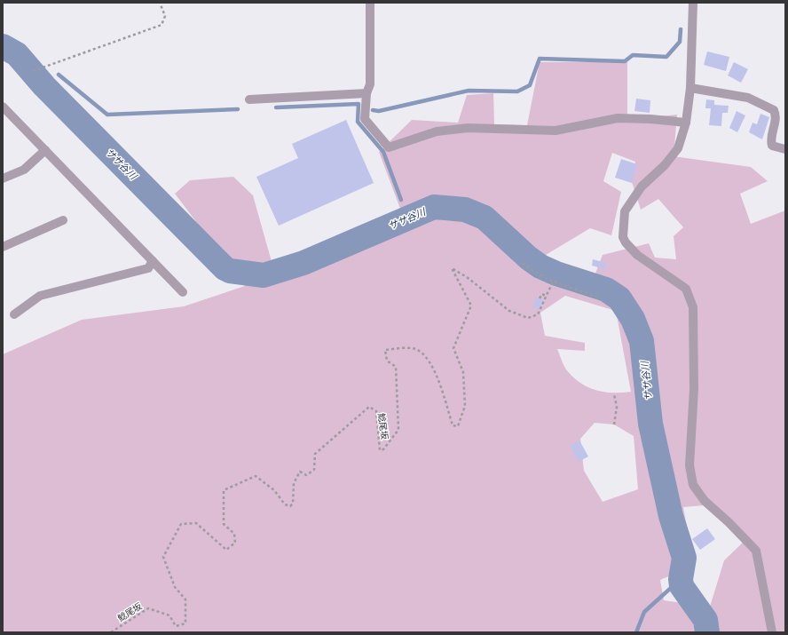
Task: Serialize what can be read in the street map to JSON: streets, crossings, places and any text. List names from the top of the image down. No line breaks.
{"streets":{"path":["鯰尾坂"]},"water":["ササ谷川"]}
